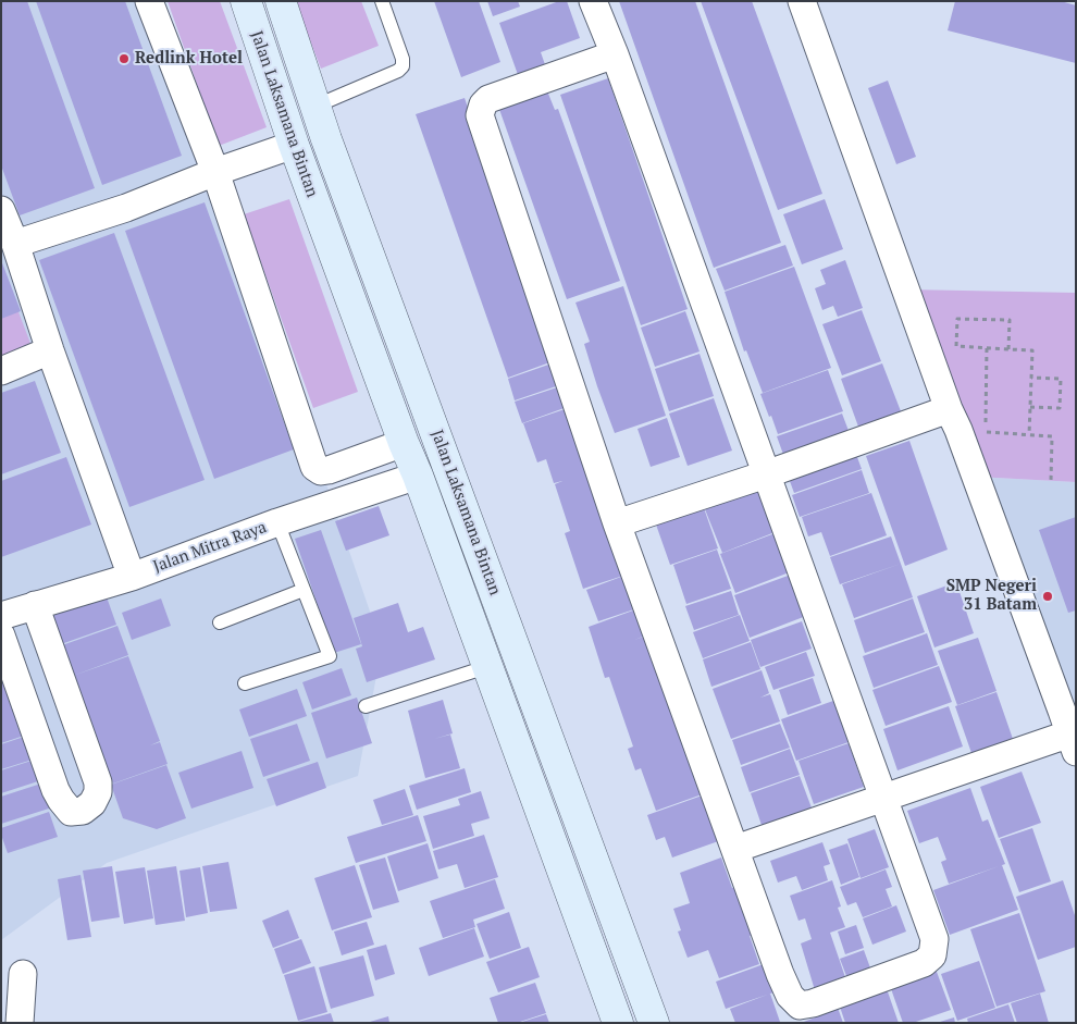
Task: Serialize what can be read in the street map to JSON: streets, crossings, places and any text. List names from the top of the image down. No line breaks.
{"streets":{"main road":["Jalan Laksamana Bintan"],"street":["Jalan Mitra Raya"]},"crossings":[["Jalan Laksamana Bintan","Jalan Mitra Raya"]],"places":["Redlink Hotel","SMP Negeri 31 Batam"]}
